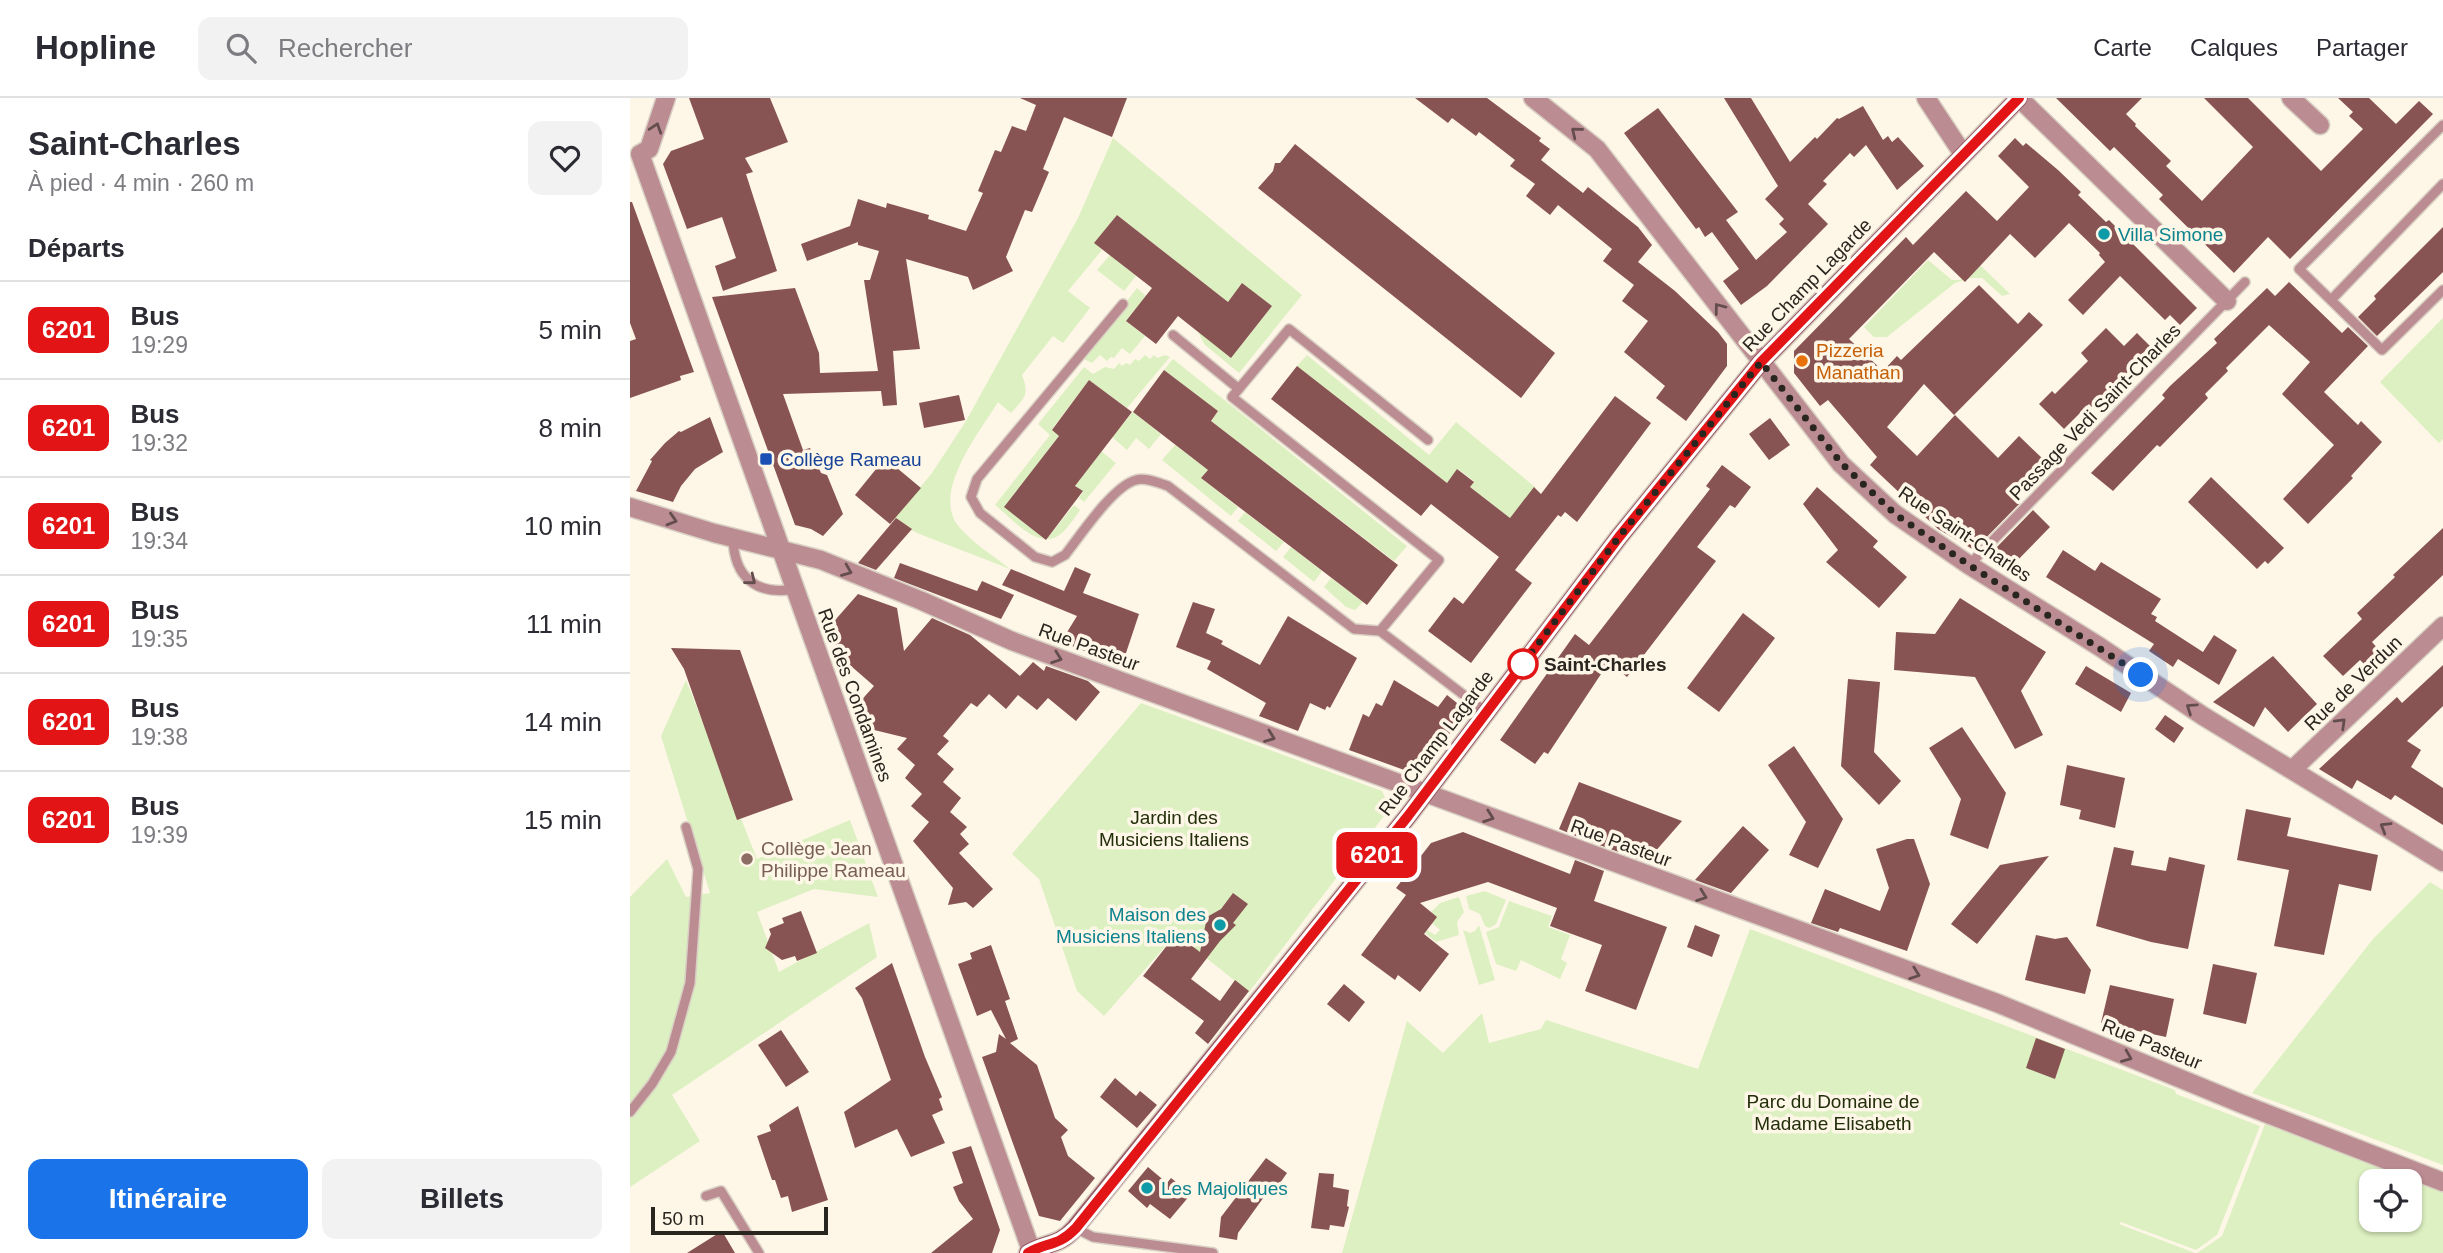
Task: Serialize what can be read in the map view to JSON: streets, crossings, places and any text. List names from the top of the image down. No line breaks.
{"streets":{"main road":["Rue Champ Lagarde"],"street":["Rue Saint-Charles","Rue Pasteur","Rue de Verdun","Rue des Condamines"],"lane":["Passage Vedi Saint-Charles"]},"crossings":[["Rue Champ Lagarde","Rue Saint-Charles"],["Rue Champ Lagarde","Rue Pasteur"],["Rue Champ Lagarde","Rue des Condamines"],["Passage Vedi Saint-Charles","Rue Saint-Charles"],["Rue Saint-Charles","Rue de Verdun"],["Rue Pasteur","Rue des Condamines"]],"one_way":["Rue Saint-Charles","Rue Pasteur","Rue de Verdun"],"parks":["Jardin des Musiciens Italiens","Parc du Domaine de Madame Elisabeth"],"places":{"other":["Villa Simone","Pizzeria Manathan","Saint-Charles","Collège Jean Philippe Rameau","Maison des Musiciens Italiens","Les Majoliques"],"transit":["Collège Rameau"]},"lines":["bus line 6201"],"scale_bar":"50 m","page":{"header":"Hopline","search":"Rechercher","nav":["Carte","Calques","Partager"],"heading":[["Saint-Charles","À pied · 4 min · 260 m"],"Départs"],"on_map":"6201","list":[{"mark":"6201","name":"Bus","note":"19:29","value":"5 min"},{"mark":"6201","name":"Bus","note":"19:32","value":"8 min"},{"mark":"6201","name":"Bus","note":"19:34","value":"10 min"},{"mark":"6201","name":"Bus","note":"19:35","value":"11 min"},{"mark":"6201","name":"Bus","note":"19:38","value":"14 min"},{"mark":"6201","name":"Bus","note":"19:39","value":"15 min"}],"buttons":["Itinéraire","Billets"],"scale":"50 m"}}
